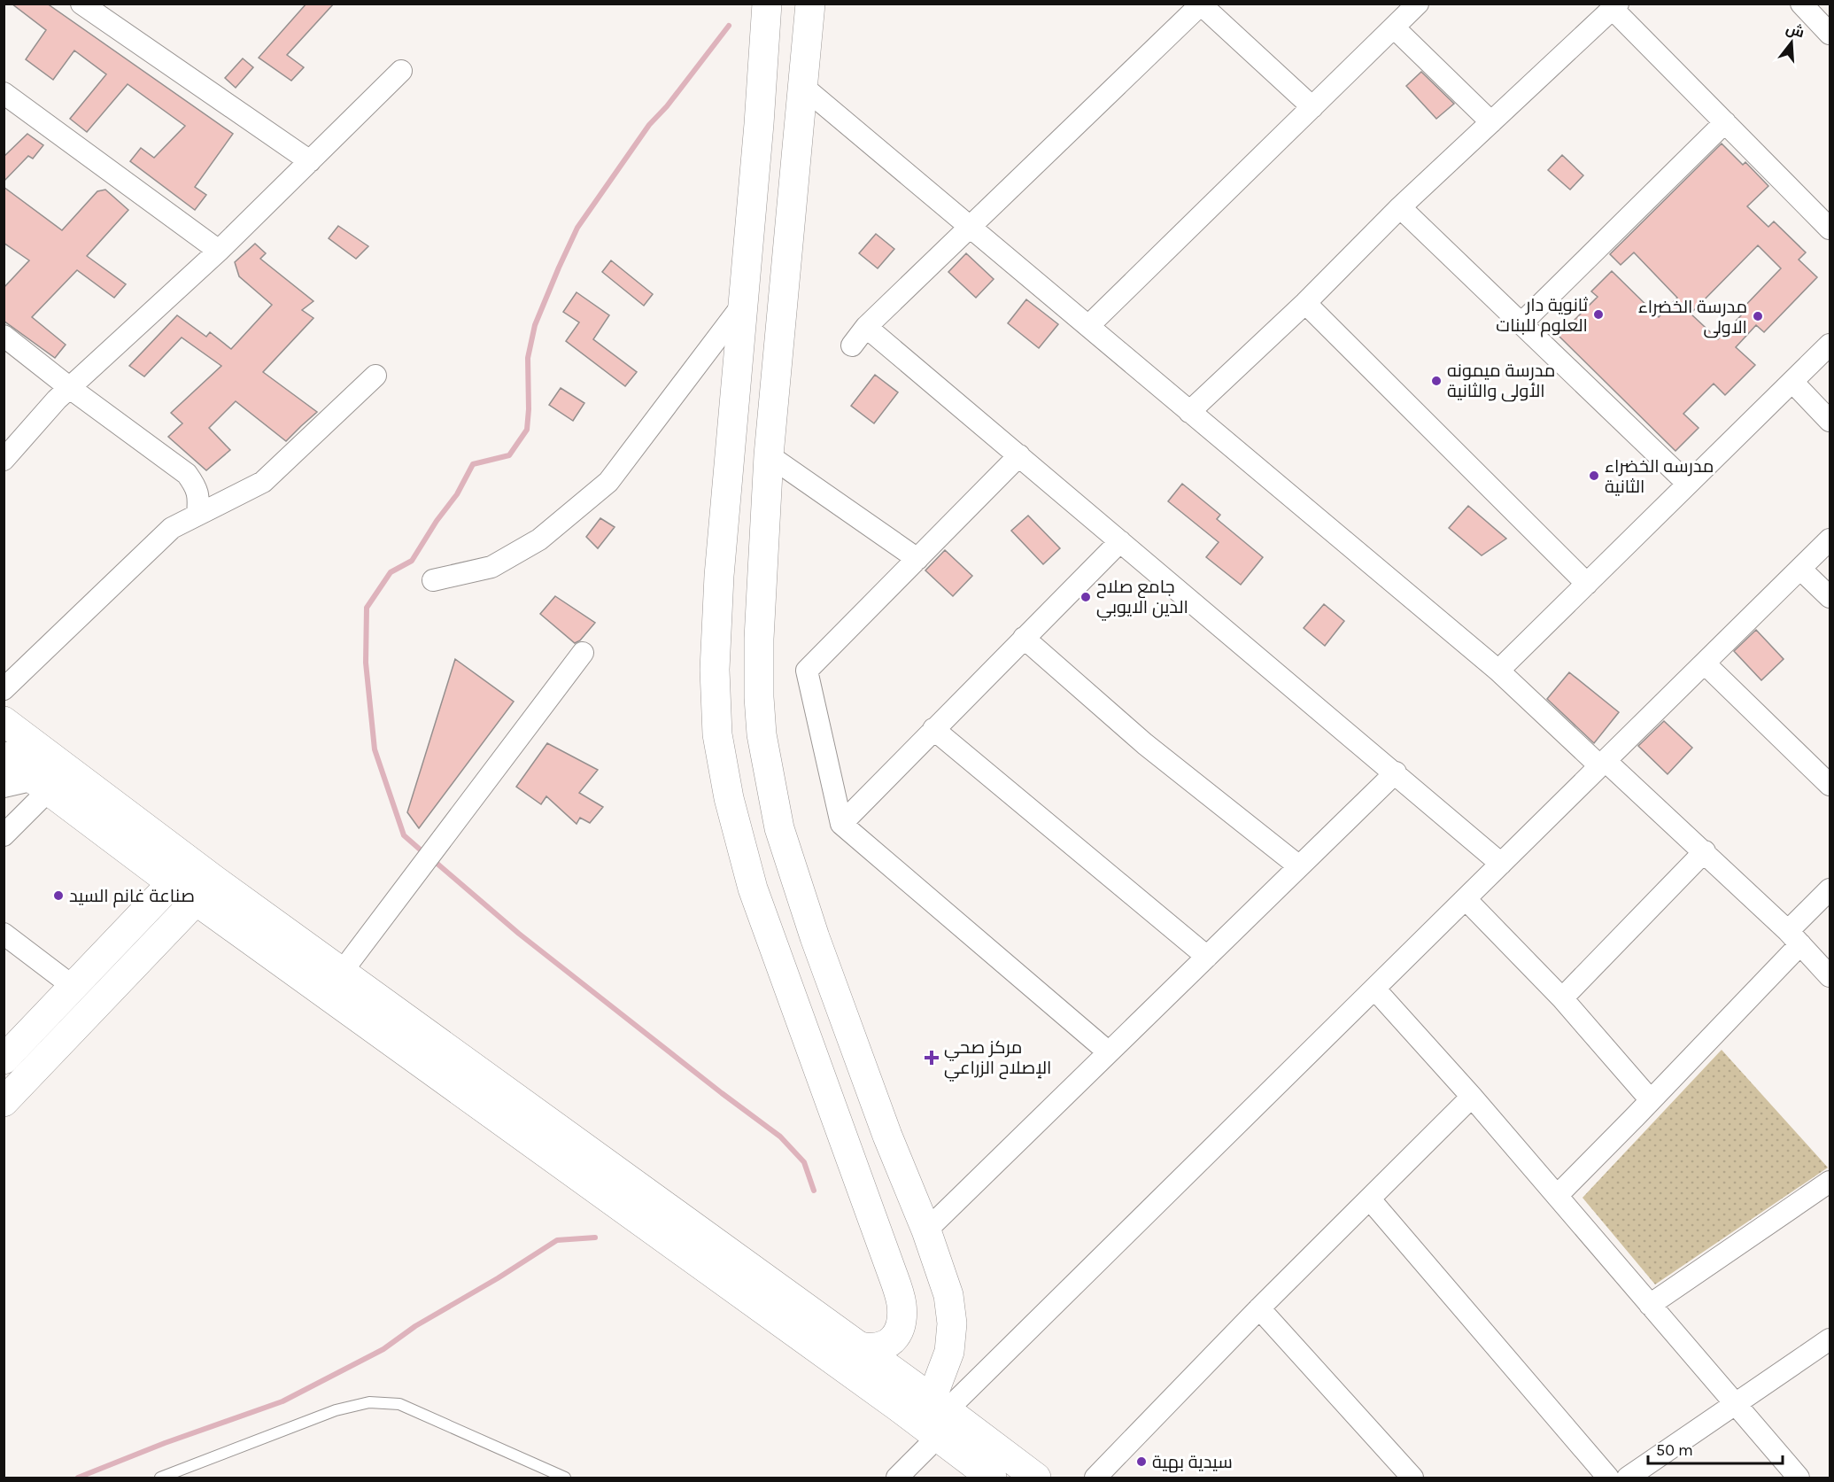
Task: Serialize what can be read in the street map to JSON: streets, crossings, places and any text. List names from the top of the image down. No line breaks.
{"places":{"other":["ثانوية دار العلوم للبنات","مدرسة الخضراء الاولى","مدرسة ميمونه الأولى والثانية","مدرسه الخضراء الثانية","جامع صلاح الدين الايوبي","صناعة غانم السيد","سيدية بهية"],"health":["مركز صحي الإصلاح الزراعي"]},"scale_bar":"50 m","north":"top"}
